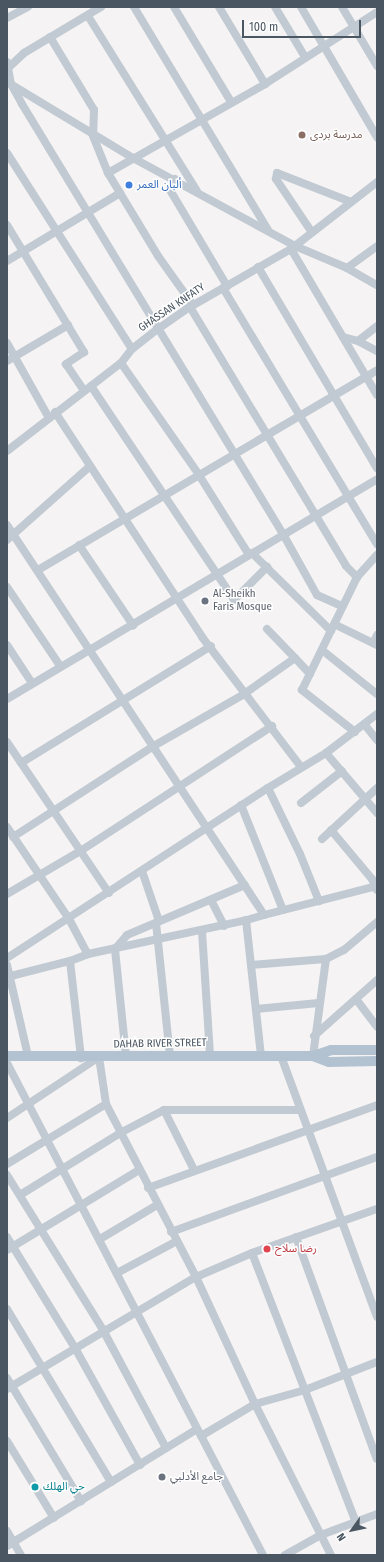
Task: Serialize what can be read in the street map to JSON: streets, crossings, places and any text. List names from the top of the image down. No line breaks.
{"streets":{"main road":["DAHAB RIVER STREET"],"street":["GHASSAN KNFATY"]},"places":["مدرسة بردى","ألبان العمر","Al-Sheikh Faris Mosque","رضا سلاح","جامع الأدلبي","حي الهلك"],"scale_bar":"100 m","north":"bottom left"}
